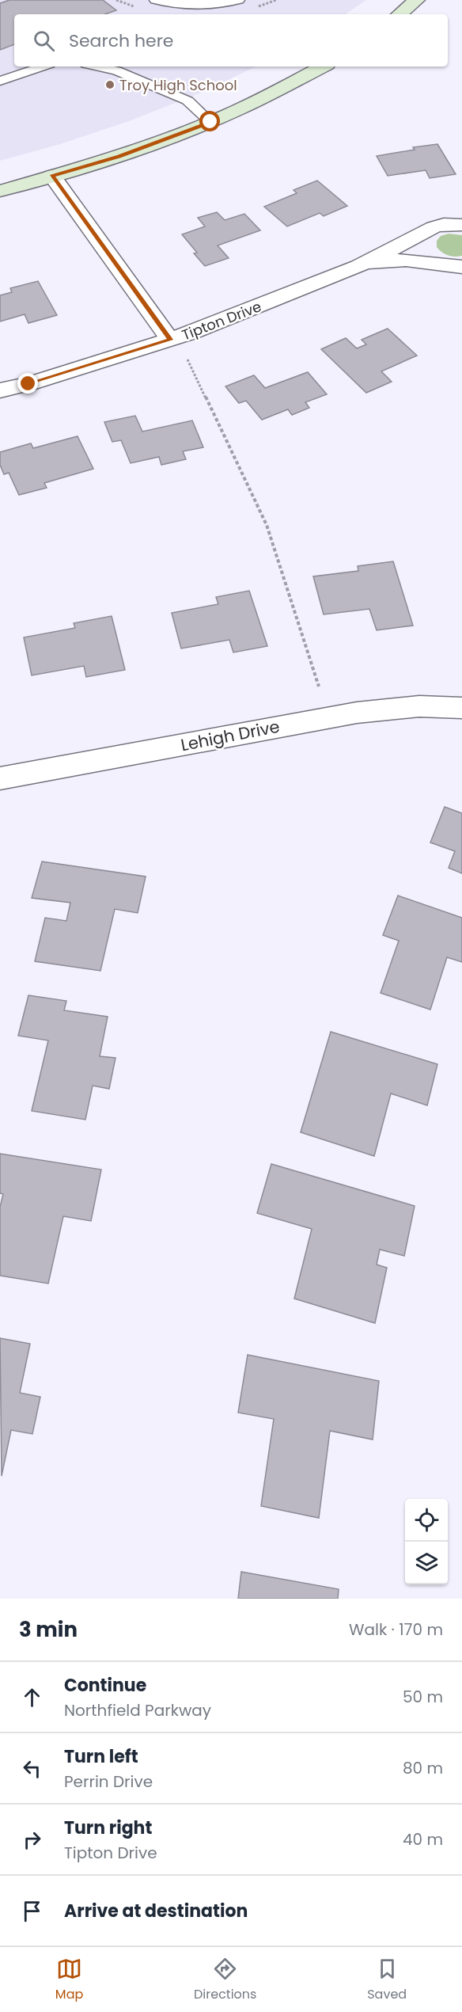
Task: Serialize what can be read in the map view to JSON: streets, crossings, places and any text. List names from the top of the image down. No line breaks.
{"streets":{"street":["Tipton Drive","Lehigh Drive"]},"places":["Troy High School"],"page":{"search":"Search here","heading":["3 min","Walk · 170 m"],"list":[["Continue","Northfield Parkway","50 m"],["Turn left","Perrin Drive","80 m"],["Turn right","Tipton Drive","40 m"],"Arrive at destination"],"nav":["Map","Directions","Saved"]}}
